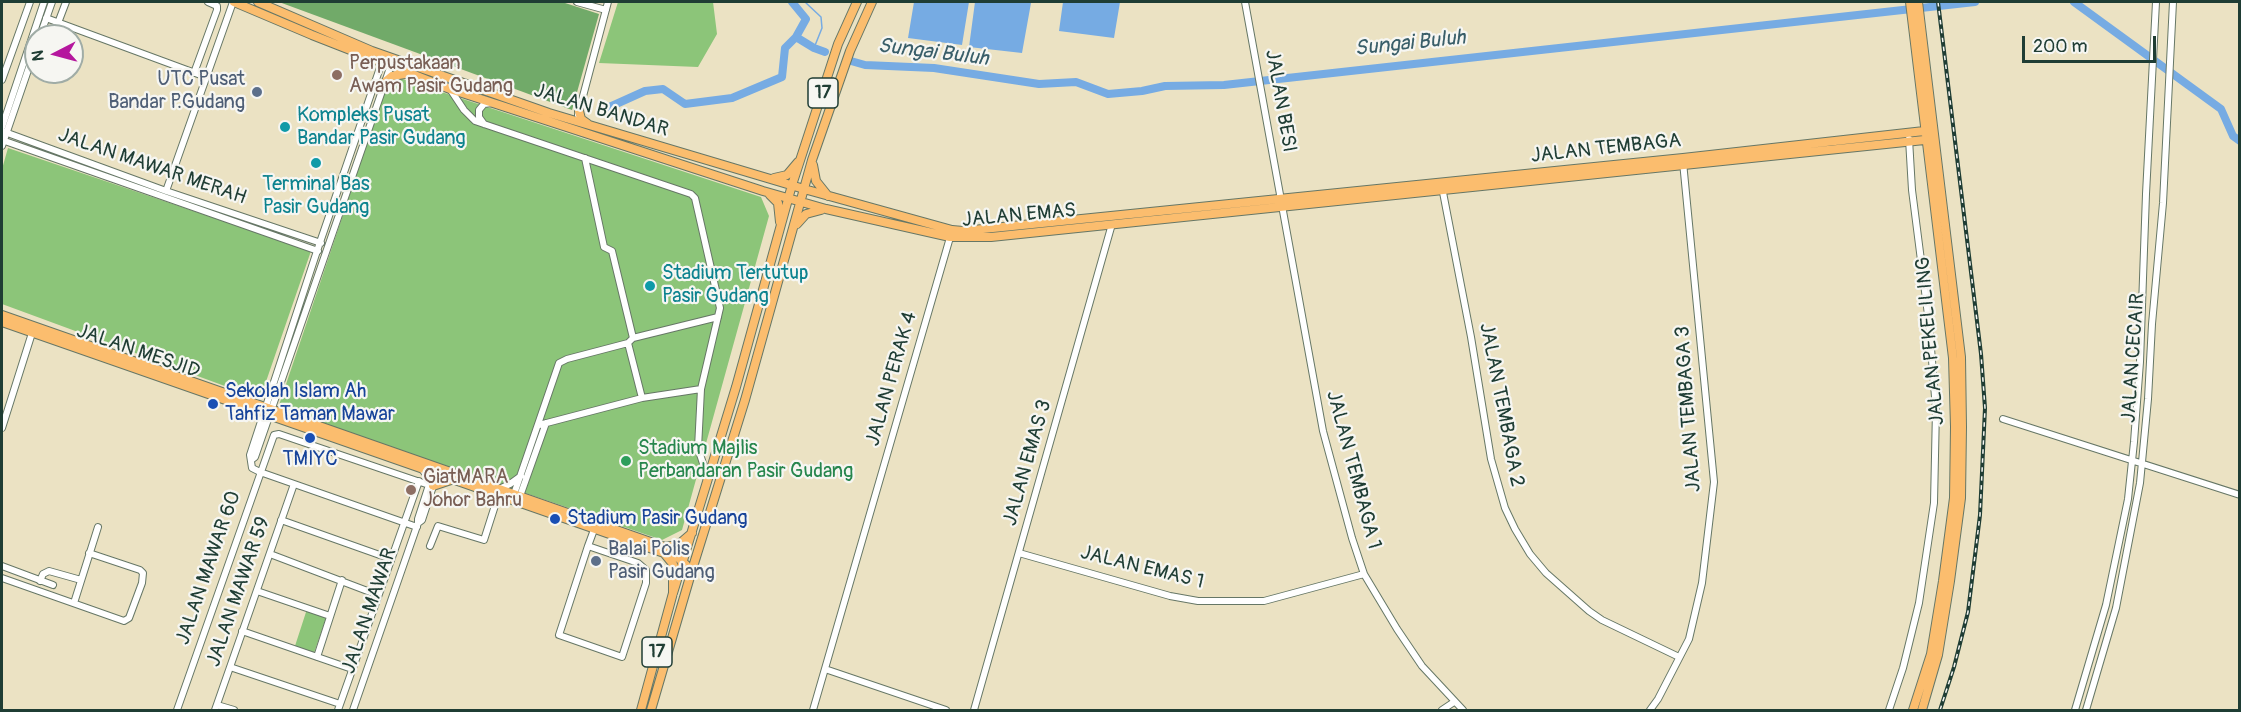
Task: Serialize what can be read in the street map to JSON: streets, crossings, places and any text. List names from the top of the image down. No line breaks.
{"streets":{"main road":["17","JALAN BANDAR","JALAN TEMBAGA","JALAN EMAS","JALAN PEKELILING","JALAN MESJID"],"street":["JALAN BESI","JALAN MAWAR MERAH","JALAN CECAIR","JALAN PERAK 4","JALAN TEMBAGA 2","JALAN TEMBAGA 3","JALAN EMAS 3","JALAN TEMBAGA 1","JALAN MAWAR 60","JALAN EMAS 1","JALAN MAWAR 59","JALAN MAWAR"]},"crossings":[["17","JALAN BANDAR"],["17","JALAN EMAS"],["17","JALAN MESJID"],["JALAN BESI","JALAN TEMBAGA"],["JALAN BESI","JALAN EMAS"],["JALAN BESI","JALAN TEMBAGA 1"],["JALAN BANDAR","JALAN EMAS"],["JALAN TEMBAGA","JALAN EMAS"],["JALAN TEMBAGA","JALAN PEKELILING"],["JALAN TEMBAGA","JALAN TEMBAGA 2"],["JALAN TEMBAGA","JALAN TEMBAGA 3"],["JALAN TEMBAGA","JALAN TEMBAGA 1"],["JALAN EMAS","JALAN PERAK 4"],["JALAN EMAS","JALAN EMAS 3"],["JALAN EMAS","JALAN TEMBAGA 1"],["JALAN MESJID","JALAN MAWAR"],["JALAN TEMBAGA 2","JALAN TEMBAGA 3"],["JALAN EMAS 3","JALAN EMAS 1"],["JALAN TEMBAGA 1","JALAN EMAS 1"]],"water":["Sungai Buluh"],"places":["Perpustakaan Awam Pasir Gudang","UTC Pusat Bandar P.Gudang","Kompleks Pusat Bandar Pasir Gudang","Terminal Bas Pasir Gudang","Stadium Tertutup Pasir Gudang","Sekolah Islam Ah Tahfiz Taman Mawar","TMIYC","Stadium Majlis Perbandaran Pasir Gudang","GiatMARA Johor Bahru","Stadium Pasir Gudang","Balai Polis Pasir Gudang"],"scale_bar":"200 m","north":"left"}
